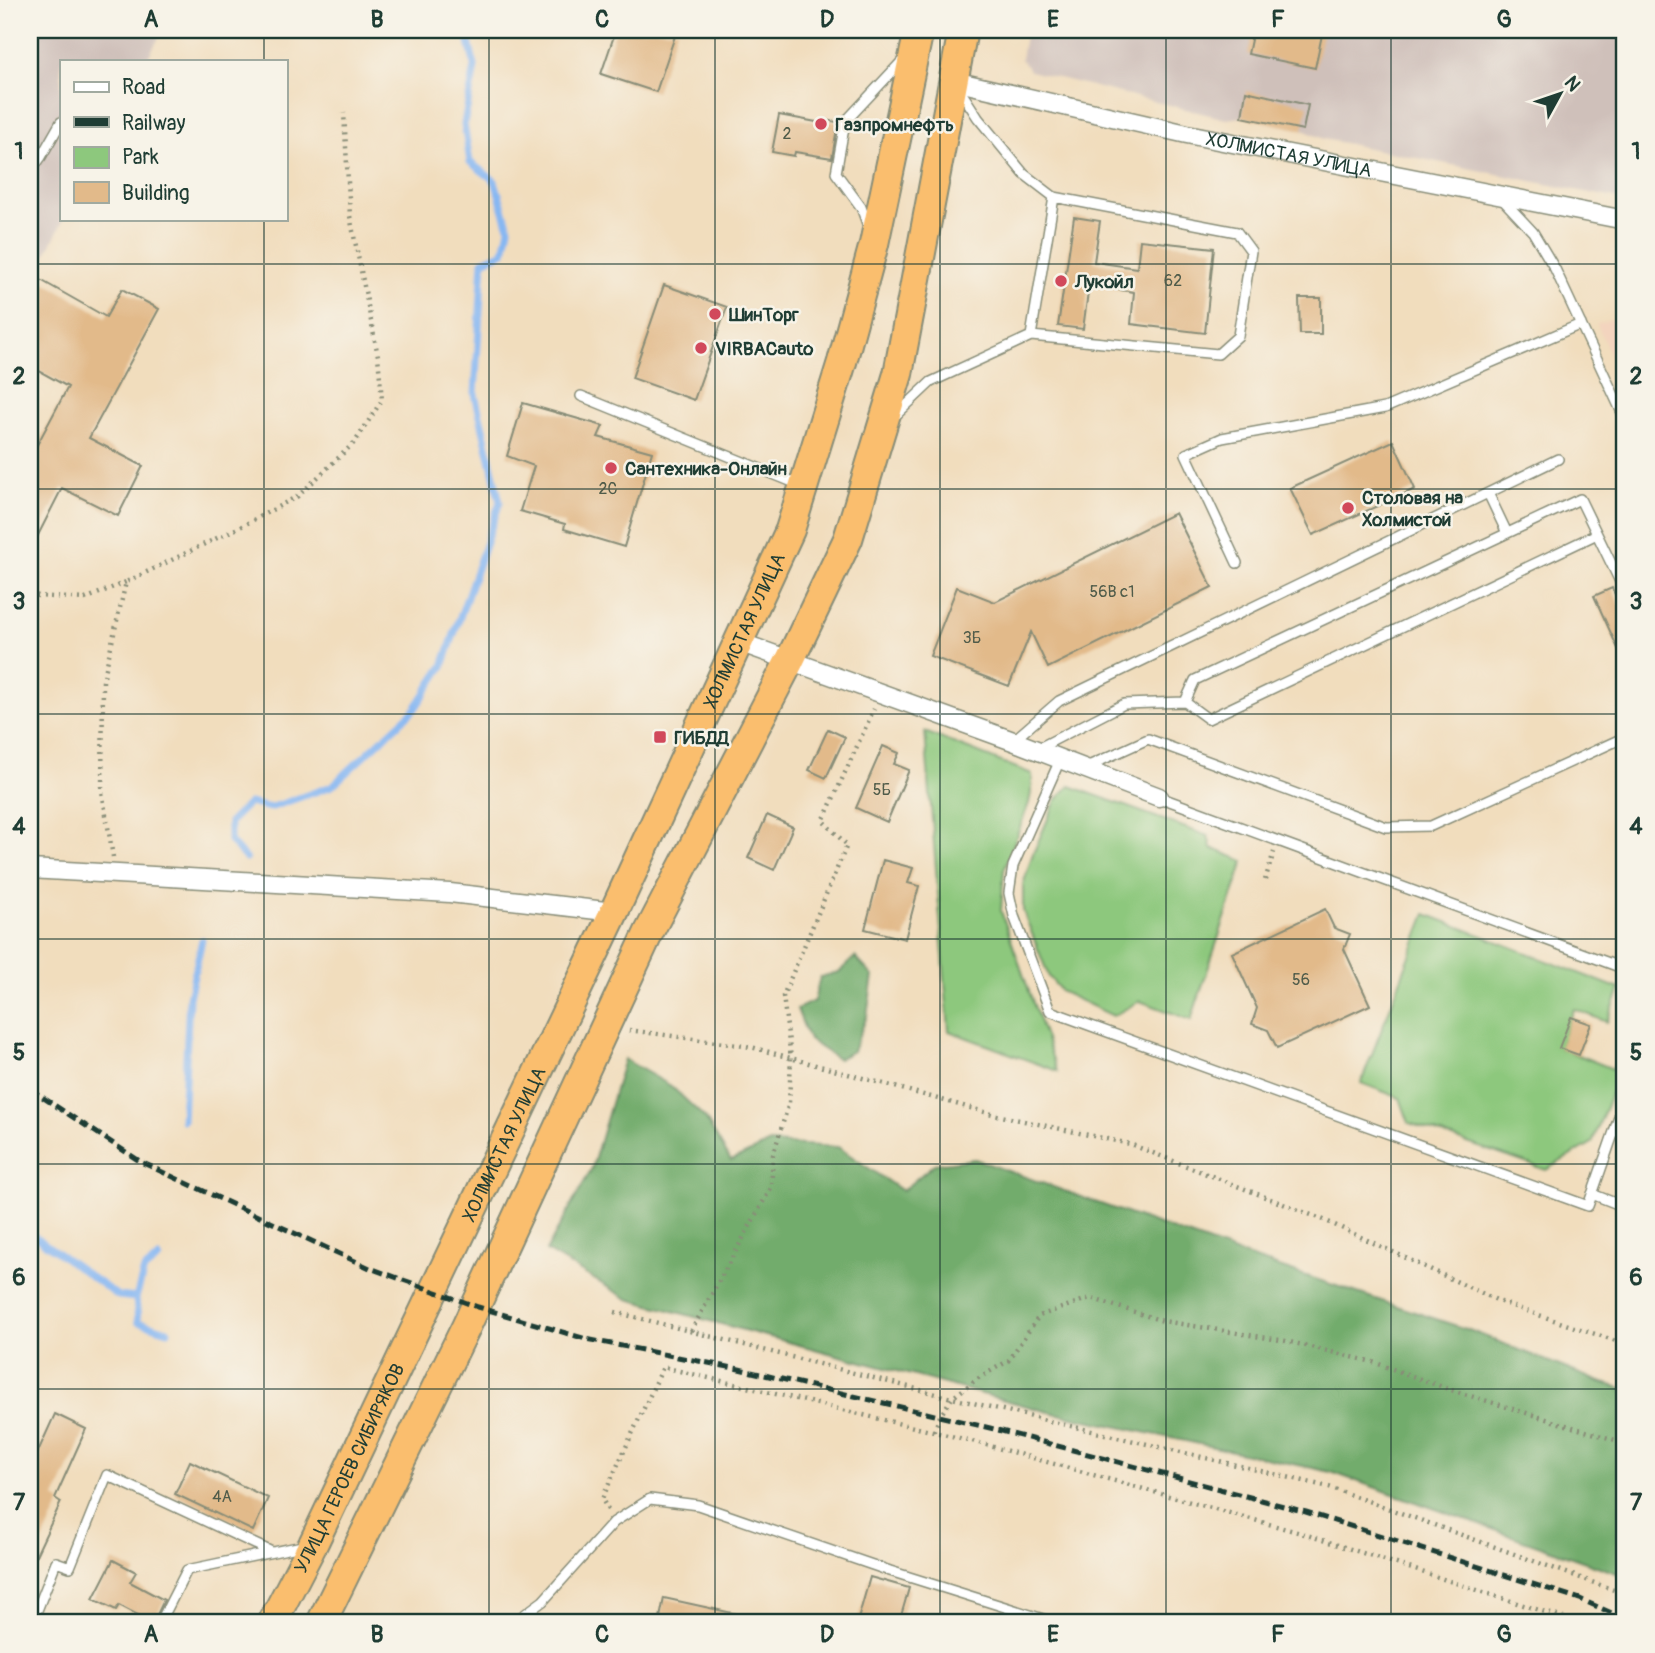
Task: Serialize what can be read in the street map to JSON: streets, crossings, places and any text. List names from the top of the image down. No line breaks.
{"streets":{"highway":["ХОЛМИСТАЯ УЛИЦА","УЛИЦА ГЕРОЕВ СИБИРЯКОВ"]},"crossings":[["ХОЛМИСТАЯ УЛИЦА","УЛИЦА ГЕРОЕВ СИБИРЯКОВ"]],"places":{"other":["Газпромнефть","Лукойл","ШинТорг","VIRBACauto","Сантехника-Онлайн","Столовая на Холмистой"],"transit":["ГИБДД"]},"house_numbers":["2","62","2С","56В с1","3Б","5Б","56","4А"],"legend":["Road","Railway","Park","Building"],"north":"top right","grid":{"columns":["A","B","C","D","E","F","G"],"rows":["1","2","3","4","5","6","7"]}}
